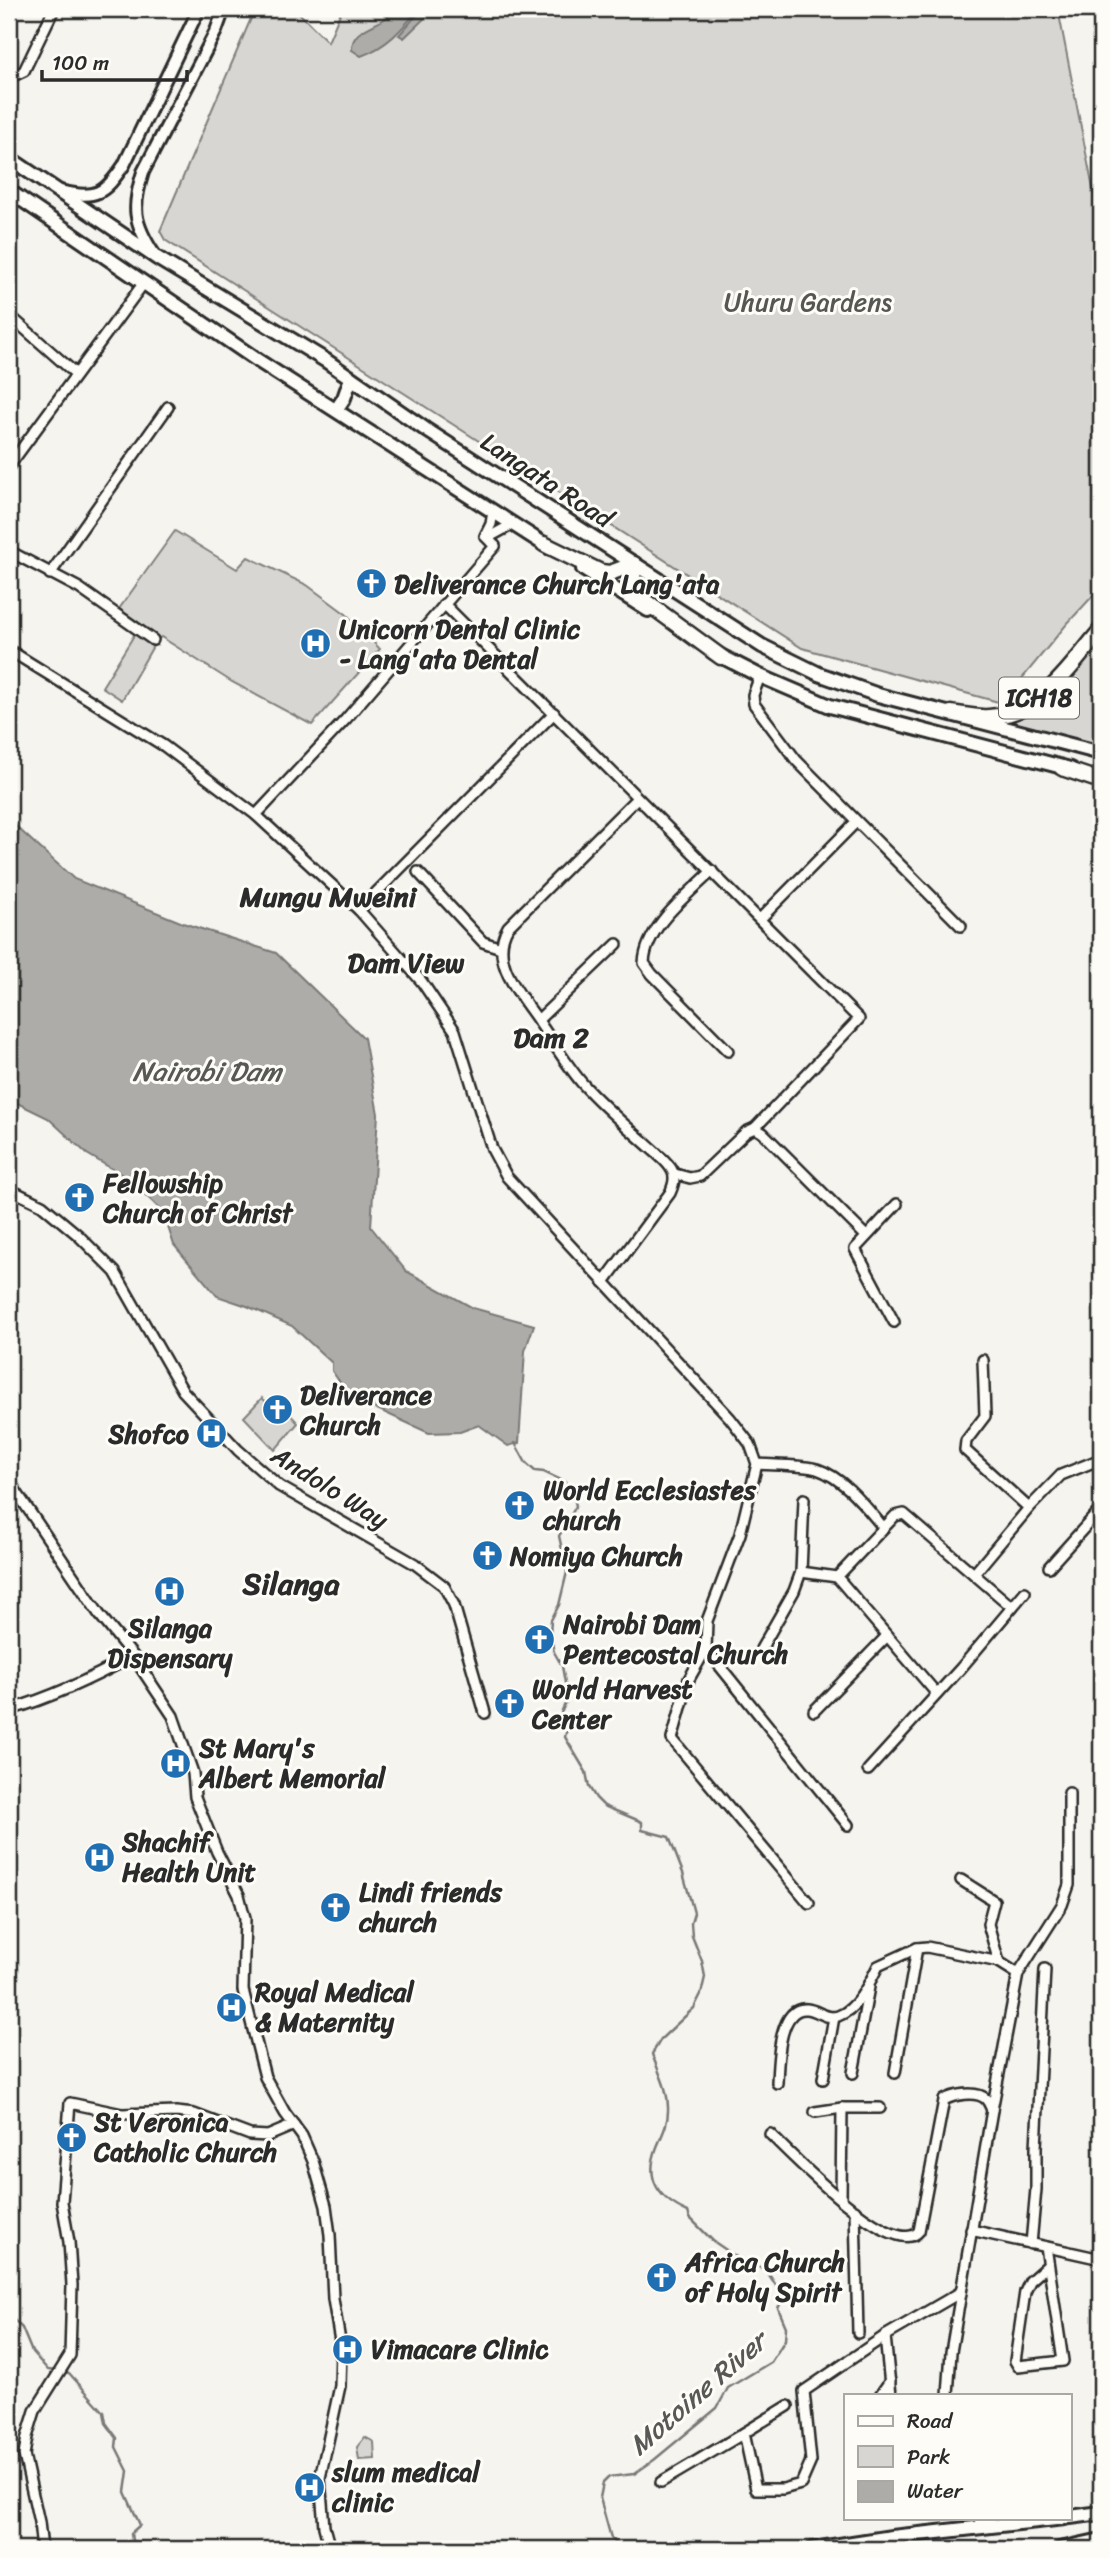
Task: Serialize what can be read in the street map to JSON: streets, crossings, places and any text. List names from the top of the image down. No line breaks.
{"streets":{"main road":["Langata Road","ICH18"],"street":["Andolo Way"]},"crossings":[["Langata Road","ICH18"]],"districts":["Mungu Mweini","Dam View","Dam 2","Silanga"],"water":["Nairobi Dam","Motoine River"],"parks":["Uhuru Gardens"],"places":{"church":["Deliverance Church Lang'ata","Fellowship Church of Christ","Deliverance Church","World Ecclesiastes church","Nomiya Church","Nairobi Dam Pentecostal Church","World Harvest Center","Lindi friends church","St Veronica Catholic Church","Africa Church of Holy Spirit"],"hospital":["Unicorn Dental Clinic - Lang'ata Dental","Shofco","Silanga Dispensary","St Mary's Albert Memorial","Shachif Health Unit","Royal Medical & Maternity","Vimacare Clinic","slum medical clinic"]},"legend":["Road","Park","Water"],"scale_bar":"100 m"}
